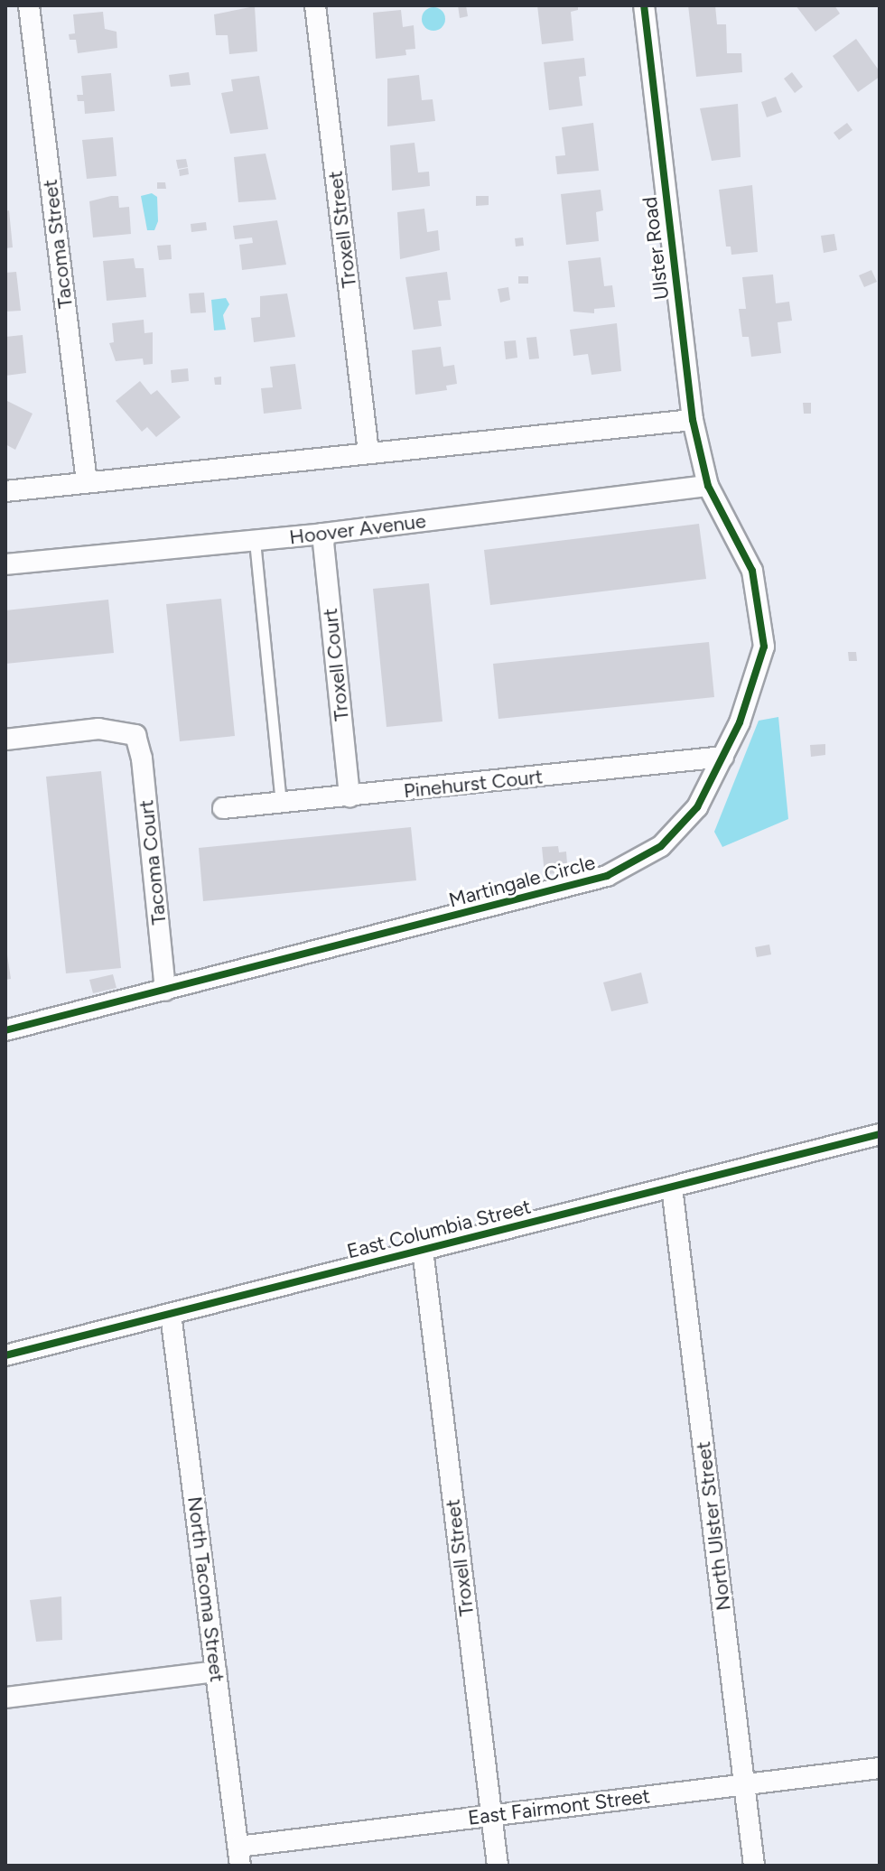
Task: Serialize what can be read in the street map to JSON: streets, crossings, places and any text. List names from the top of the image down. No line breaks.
{"streets":{"street":["Troxell Street","Tacoma Street","Ulster Road","Hoover Avenue","Troxell Court","Pinehurst Court","Tacoma Court","Martingale Circle","East Columbia Street","North Ulster Street","North Tacoma Street","East Fairmont Street"]},"crossings":[["Troxell Street","East Columbia Street"],["Troxell Street","East Fairmont Street"],["Ulster Road","Hoover Avenue"],["Ulster Road","Martingale Circle"],["Hoover Avenue","Troxell Court"],["Hoover Avenue","Martingale Circle"],["Troxell Court","Pinehurst Court"],["Pinehurst Court","Martingale Circle"],["Tacoma Court","Martingale Circle"],["East Columbia Street","North Ulster Street"],["East Columbia Street","North Tacoma Street"],["North Ulster Street","East Fairmont Street"],["North Tacoma Street","East Fairmont Street"]]}
